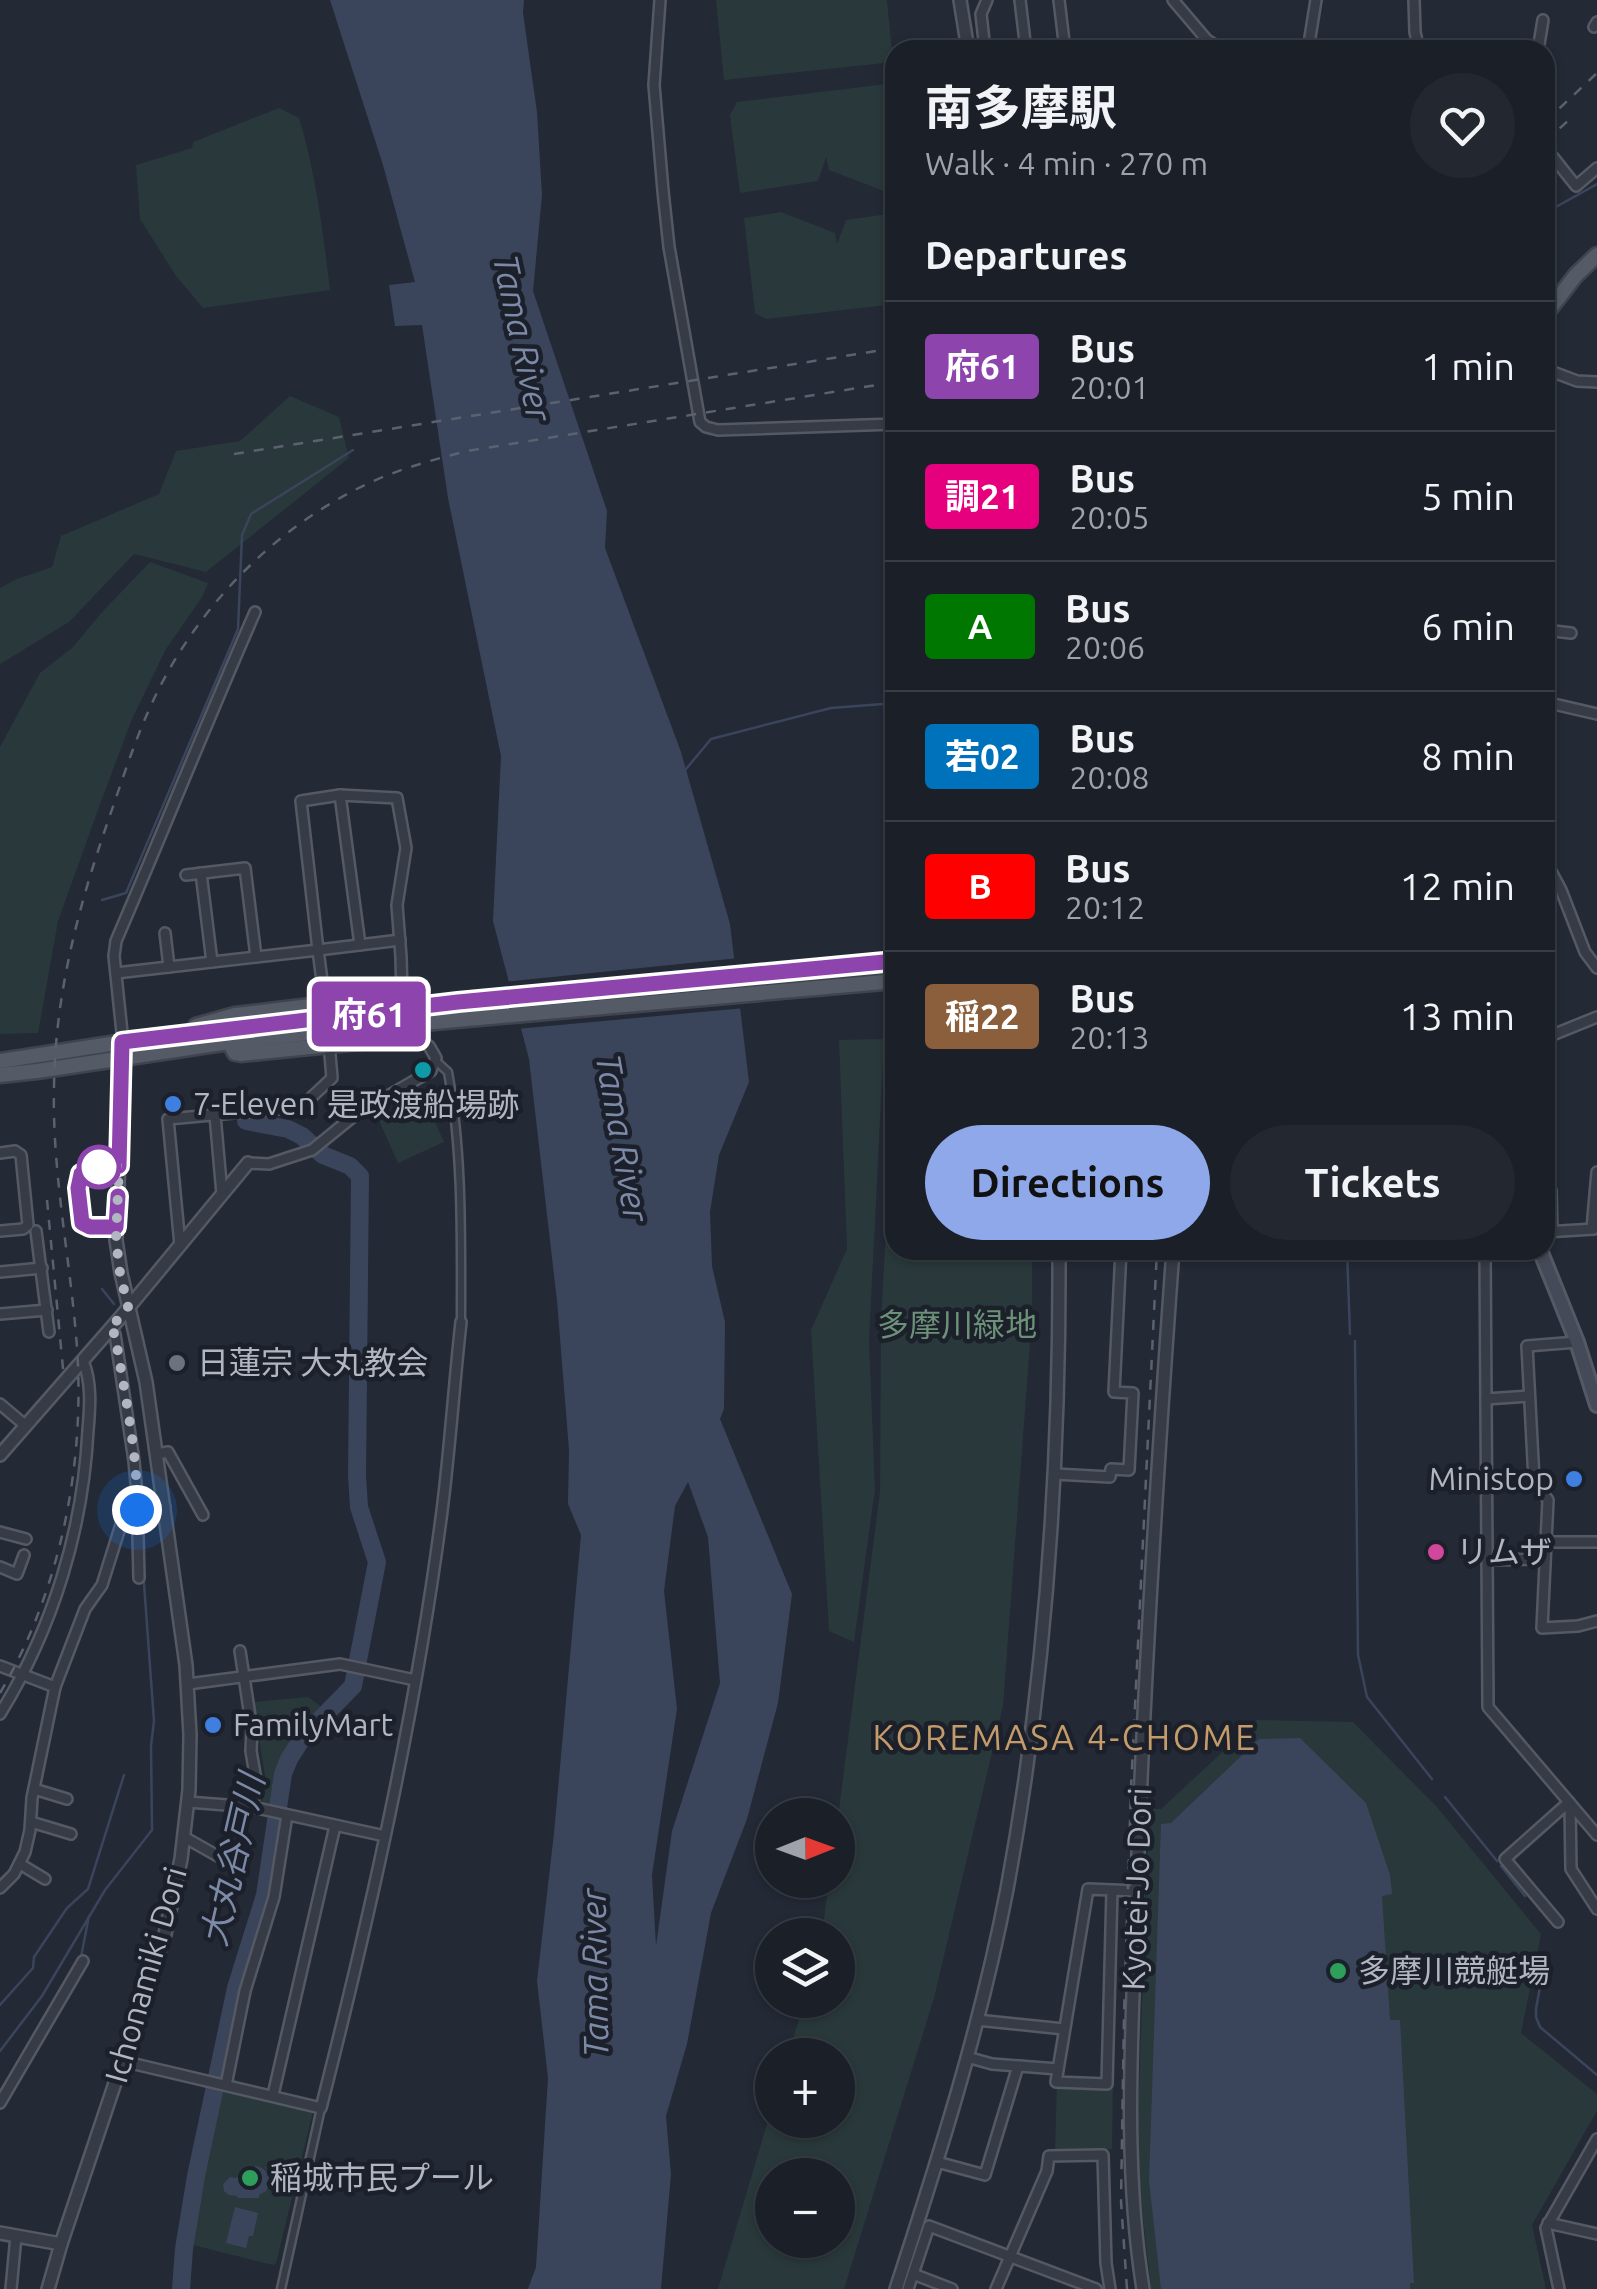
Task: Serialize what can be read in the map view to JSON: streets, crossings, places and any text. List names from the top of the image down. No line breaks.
{"streets":{"street":["Kyotei-Jo Dori","Ichonamiki Dori"]},"districts":["KOREMASA 4-CHOME"],"water":["Tama River","大丸谷戸川"],"parks":["多摩川緑地"],"places":["是政渡船場跡","7-Eleven","日蓮宗 大丸教会","Ministop","リムザ","FamilyMart","多摩川競艇場","稲城市民プール"],"lines":["bus line 府61"],"north":"right","page":{"on_map":"府61","heading":[["南多摩駅","Walk · 4 min · 270 m"],"Departures"],"list":[{"mark":"府61","name":"Bus","note":"20:01","value":"1 min"},{"mark":"調21","name":"Bus","note":"20:05","value":"5 min"},{"mark":"A","name":"Bus","note":"20:06","value":"6 min"},{"mark":"若02","name":"Bus","note":"20:08","value":"8 min"},{"mark":"B","name":"Bus","note":"20:12","value":"12 min"},{"mark":"稲22","name":"Bus","note":"20:13","value":"13 min"}],"buttons":["Directions","Tickets"],"map_buttons":["+","−"]}}
